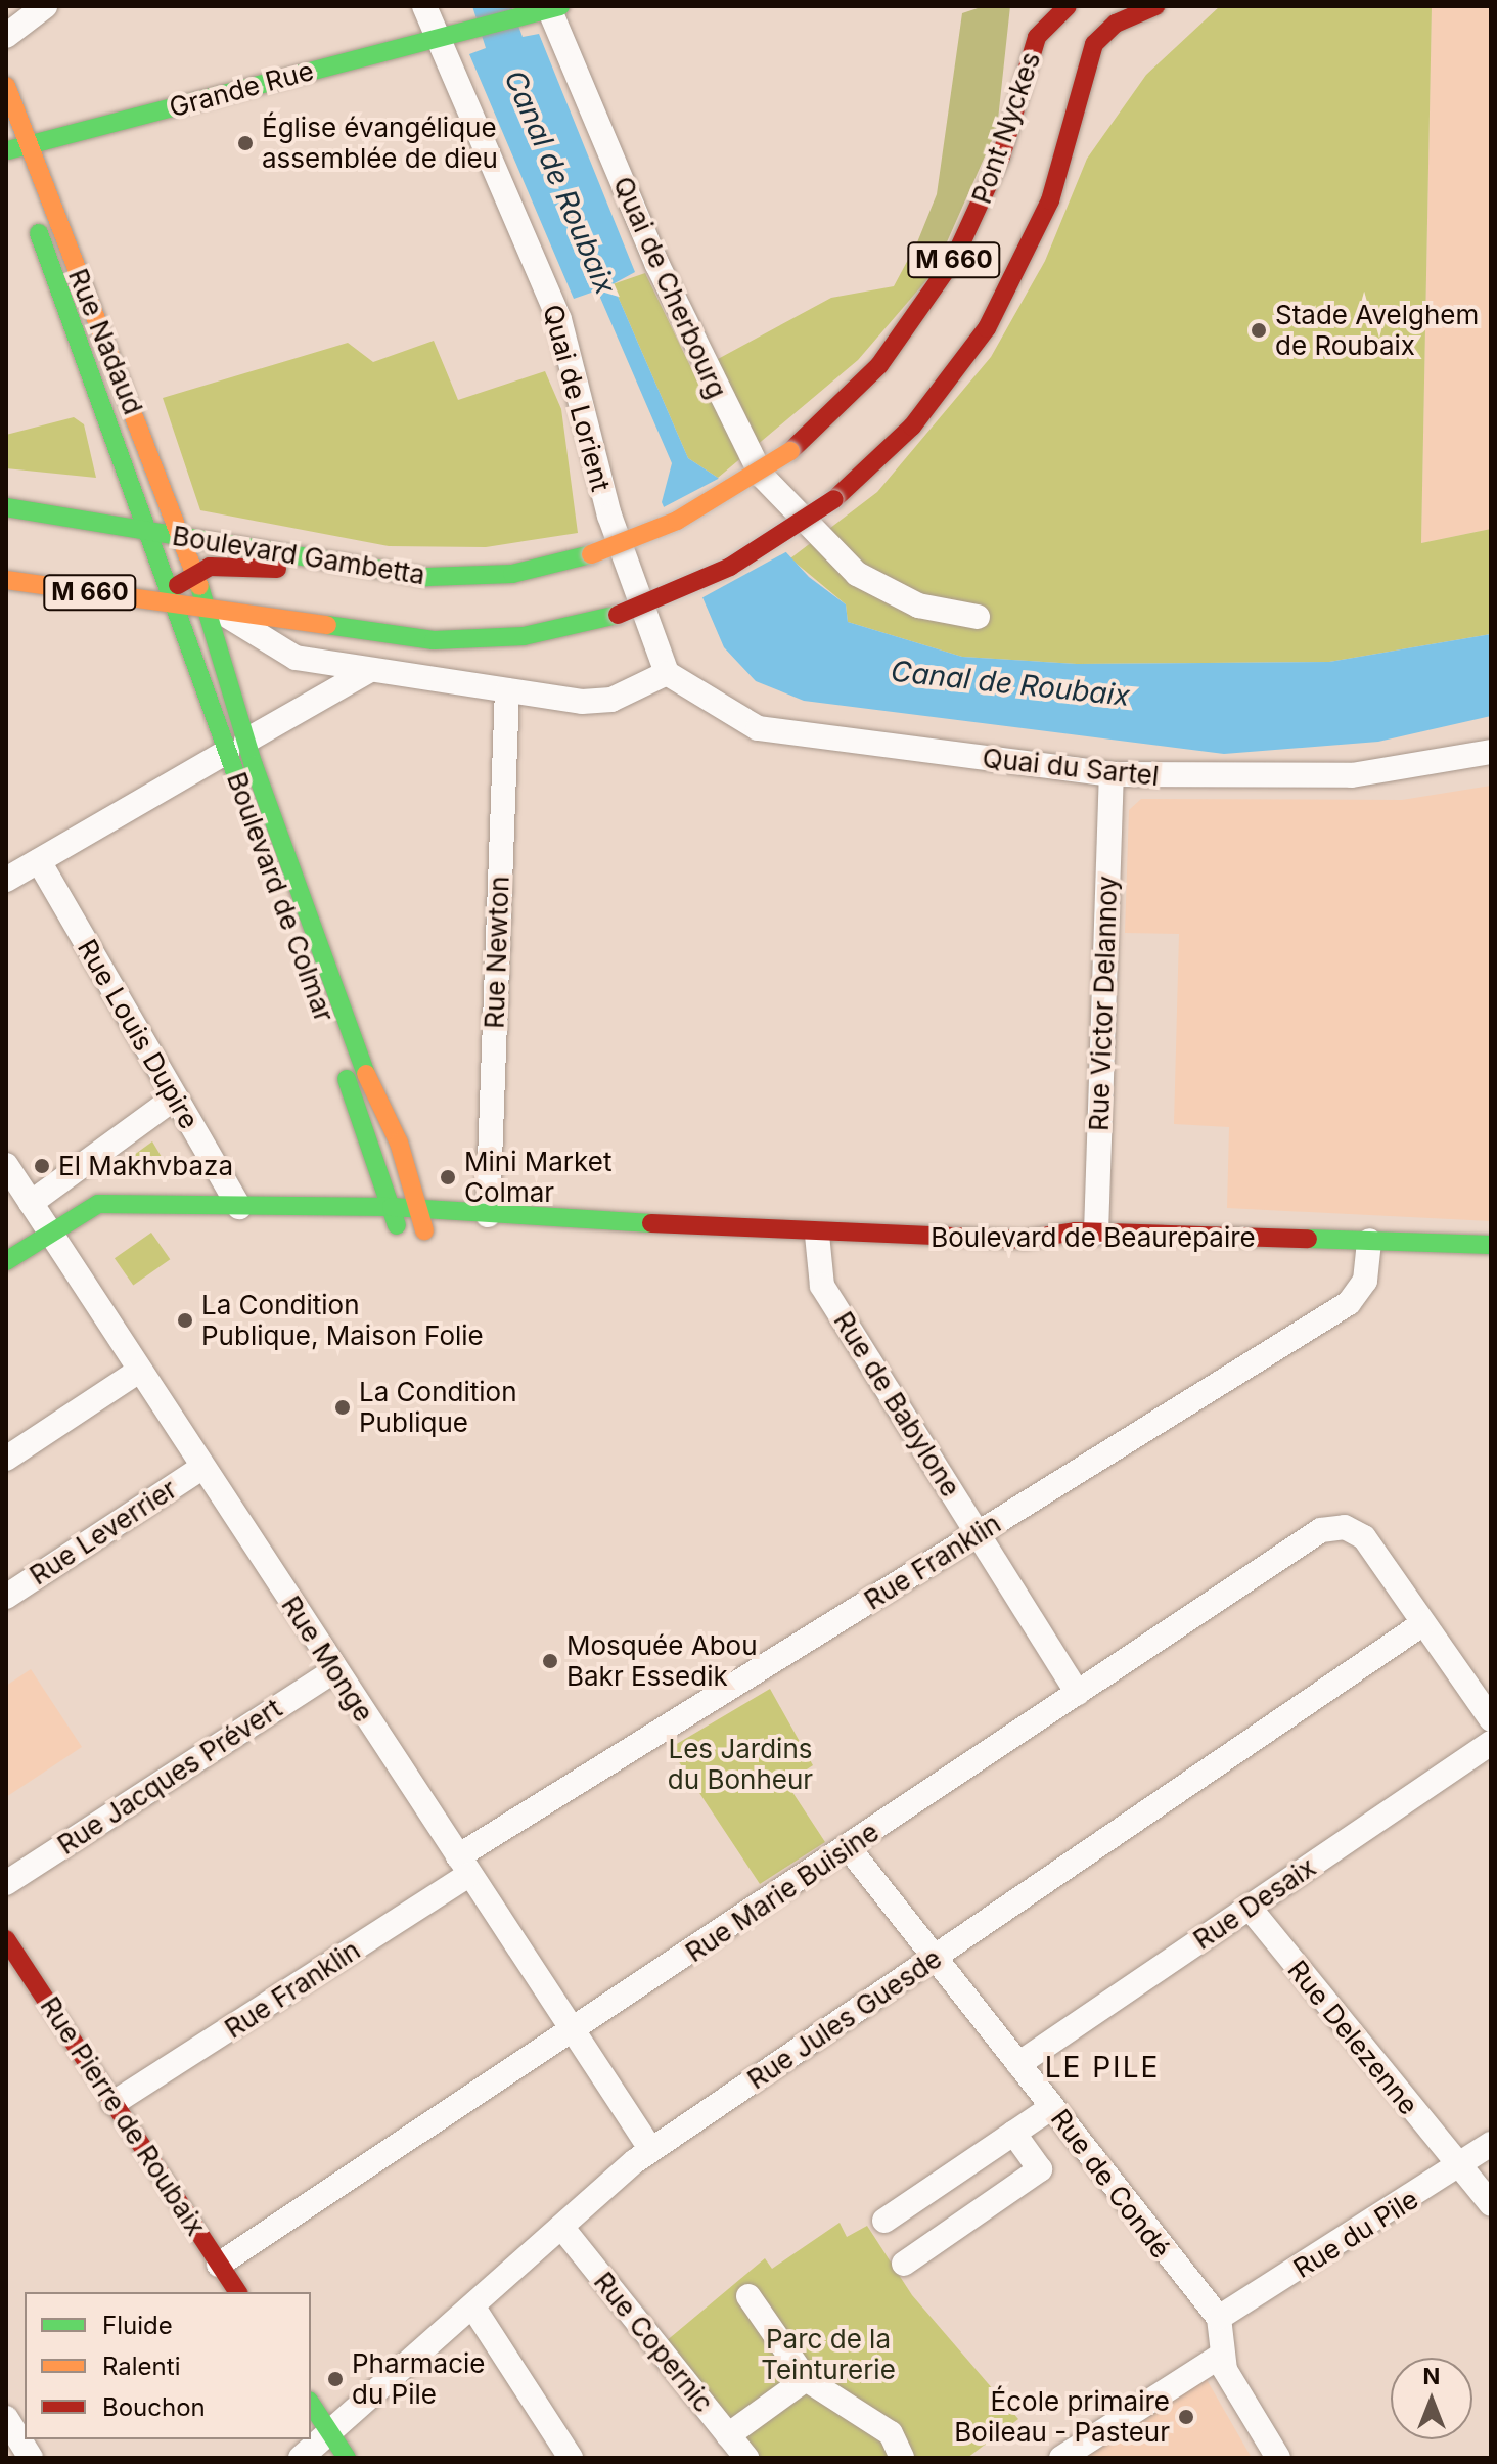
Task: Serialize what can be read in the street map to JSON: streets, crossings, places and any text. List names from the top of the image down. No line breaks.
{"streets":{"main road":["Grande Rue","Pont Nyckes","M 660","Rue Nadaud","Boulevard Gambetta","Boulevard de Colmar","Boulevard de Beaurepaire","Rue Pierre de Roubaix"],"street":["Quai de Cherbourg","Quai de Lorient","Quai du Sartel","Rue Newton","Rue Victor Delannoy","Rue Louis Dupire","Rue de Babylone","Rue Leverrier","Rue Franklin","Rue Monge","Rue Jacques Prévert","Rue Marie Buisine","Rue Desaix","Rue Jules Guesde","Rue Delezenne","Rue de Condé","Rue du Pile","Rue Copernic"]},"crossings":[["Grande Rue","Quai de Cherbourg"],["Grande Rue","Rue Nadaud"],["Grande Rue","Quai de Lorient"],["Pont Nyckes","M 660"],["Pont Nyckes","Boulevard Gambetta"],["M 660","Boulevard de Colmar"],["Rue Nadaud","Boulevard Gambetta"],["Rue Nadaud","Boulevard de Colmar"],["Quai de Lorient","Quai du Sartel"],["Quai du Sartel","Rue Victor Delannoy"],["Boulevard de Colmar","Boulevard de Beaurepaire"],["Rue Newton","Boulevard de Beaurepaire"],["Rue Victor Delannoy","Boulevard de Beaurepaire"],["Rue Louis Dupire","Boulevard de Beaurepaire"],["Boulevard de Beaurepaire","Rue de Babylone"],["Boulevard de Beaurepaire","Rue Franklin"],["Boulevard de Beaurepaire","Rue Monge"],["Rue de Babylone","Rue Franklin"],["Rue de Babylone","Rue Marie Buisine"],["Rue Leverrier","Rue Monge"],["Rue Franklin","Rue Monge"],["Rue Franklin","Rue Pierre de Roubaix"],["Rue Monge","Rue Jacques Prévert"],["Rue Monge","Rue Marie Buisine"],["Rue Monge","Rue Jules Guesde"],["Rue Marie Buisine","Rue Jules Guesde"],["Rue Marie Buisine","Rue Pierre de Roubaix"],["Rue Marie Buisine","Rue de Condé"],["Rue Desaix","Rue Delezenne"],["Rue Desaix","Rue de Condé"],["Rue Jules Guesde","Rue de Condé"],["Rue Jules Guesde","Rue Copernic"],["Rue Delezenne","Rue du Pile"],["Rue de Condé","Rue du Pile"]],"districts":["LE PILE"],"water":["Canal de Roubaix"],"parks":["Les Jardins du Bonheur","Parc de la Teinturerie"],"places":["Église évangélique assemblée de dieu","Stade Avelghem de Roubaix","El Makhvbaza","Mini Market Colmar","La Condition Publique, Maison Folie","La Condition Publique","Mosquée Abou Bakr Essedik","Pharmacie du Pile","École primaire Boileau - Pasteur"],"legend":["Fluide","Ralenti","Bouchon"],"north":"top"}
